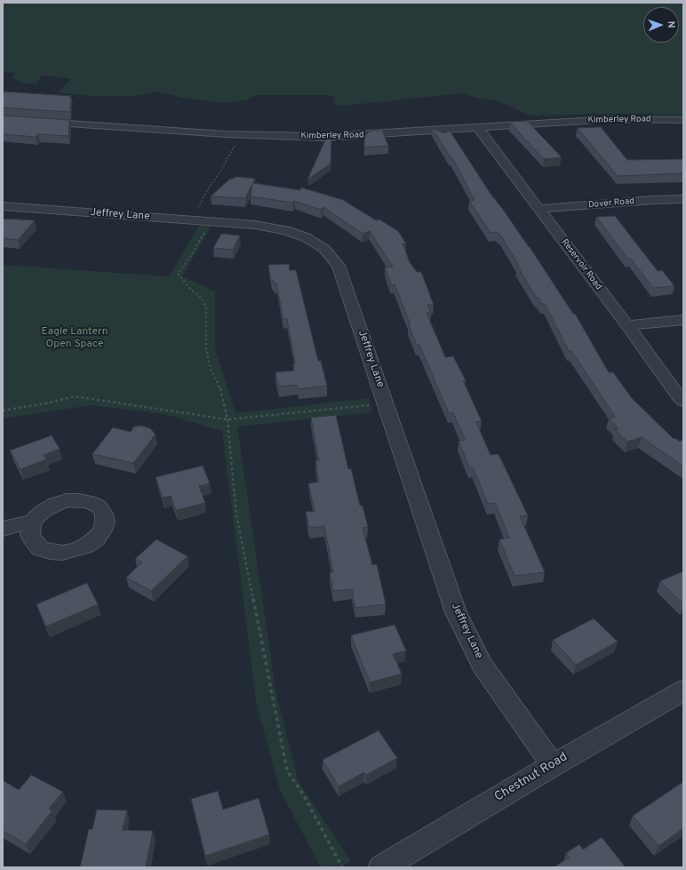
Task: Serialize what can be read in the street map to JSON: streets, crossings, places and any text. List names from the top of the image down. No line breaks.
{"streets":{"street":["Kimberley Road","Dover Road","Jeffrey Lane","Reservoir Road","Chestnut Road"]},"crossings":[["Kimberley Road","Reservoir Road"],["Dover Road","Reservoir Road"],["Jeffrey Lane","Chestnut Road"]],"parks":["Eagle Lantern Open Space"],"north":"right"}
